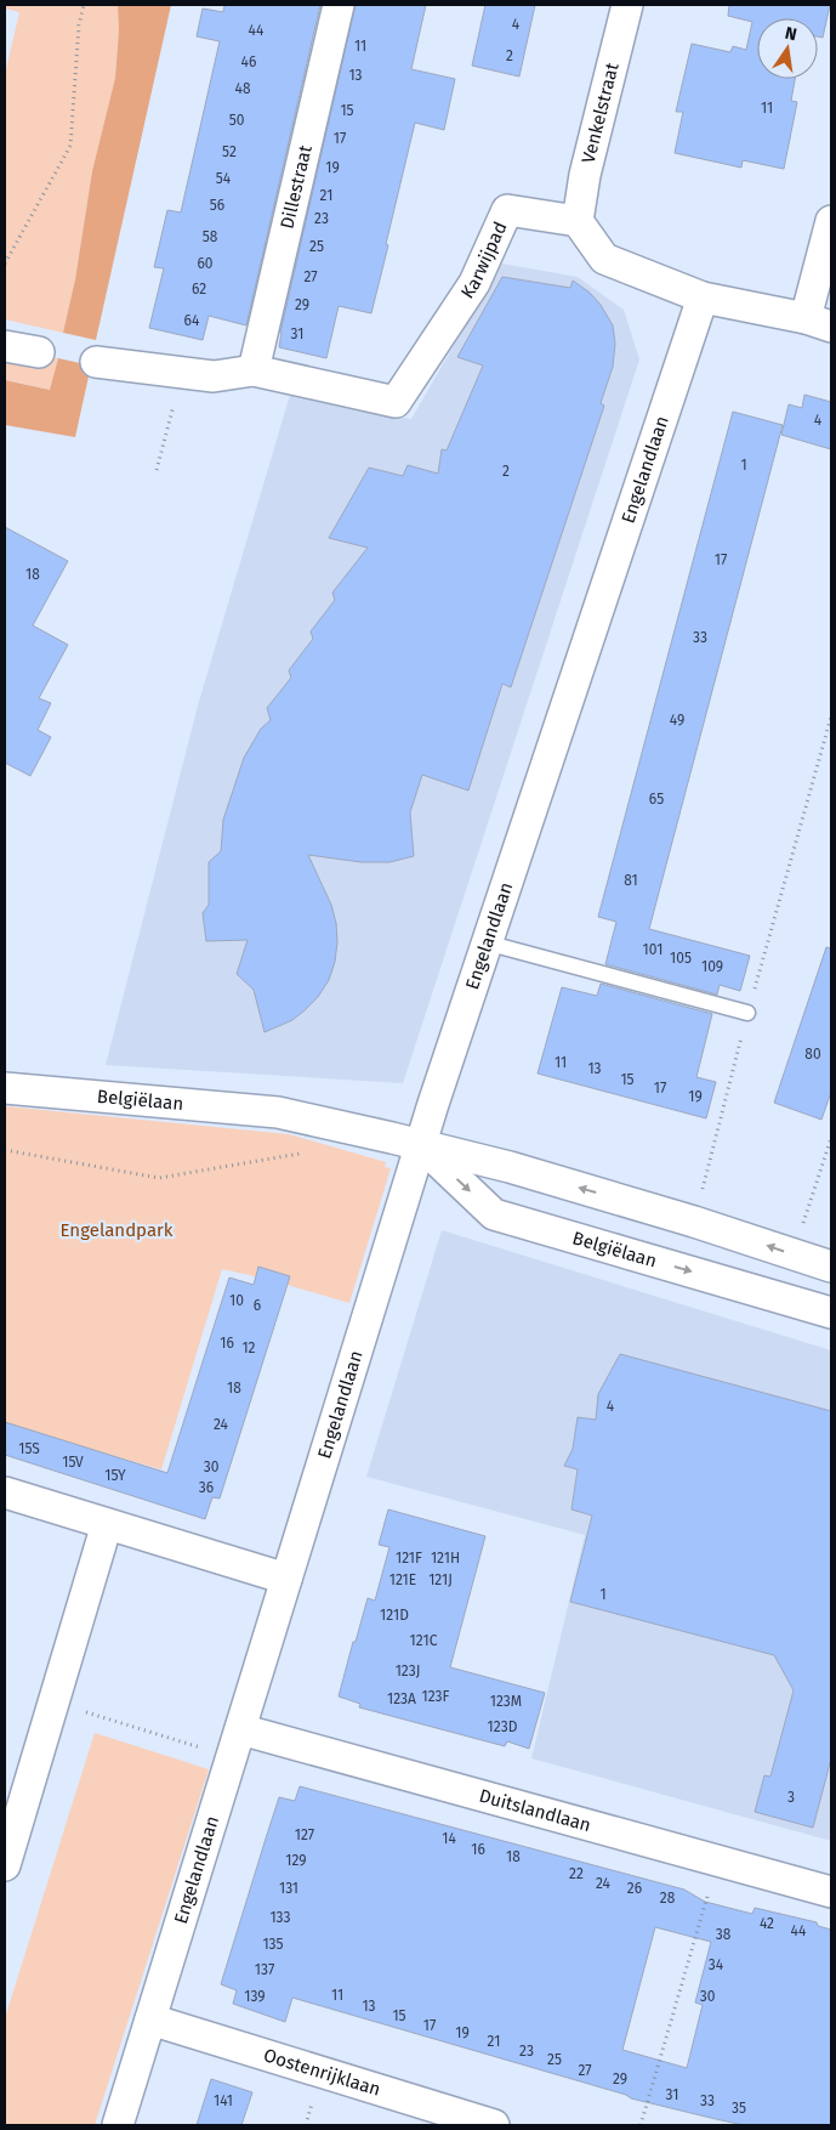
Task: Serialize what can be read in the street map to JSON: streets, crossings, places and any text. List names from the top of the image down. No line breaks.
{"streets":{"street":["Venkelstraat","Dillestraat","Karwijpad","Engelandlaan","Belgiëlaan","Duitslandlaan","Oostenrijklaan"]},"crossings":[["Venkelstraat","Karwijpad"],["Dillestraat","Karwijpad"],["Engelandlaan","Belgiëlaan"],["Engelandlaan","Duitslandlaan"],["Engelandlaan","Oostenrijklaan"]],"parks":["Engelandpark"],"house_numbers":["4","44","11","2","46","13","48","11","15","50","17","52","19","54","21","56","23","58","25","60","27","62","29","64","31","4","1","2","17","18","33","49","65","81","101","105","109","80","11","13","15","17","19","10","6","16","12","18","4","24","15S","15V","30","15Y","36","121F","121H","121E","121J","1","121D","121C","123J","123F","123A","123M","123D","3","127","14","16","18","129","22","24","131","26","28","133","42","44","38","135","34","137","11","139","30","13","15","17","19","21","23","25","27","29","31","141","33","35"],"north":"top"}
